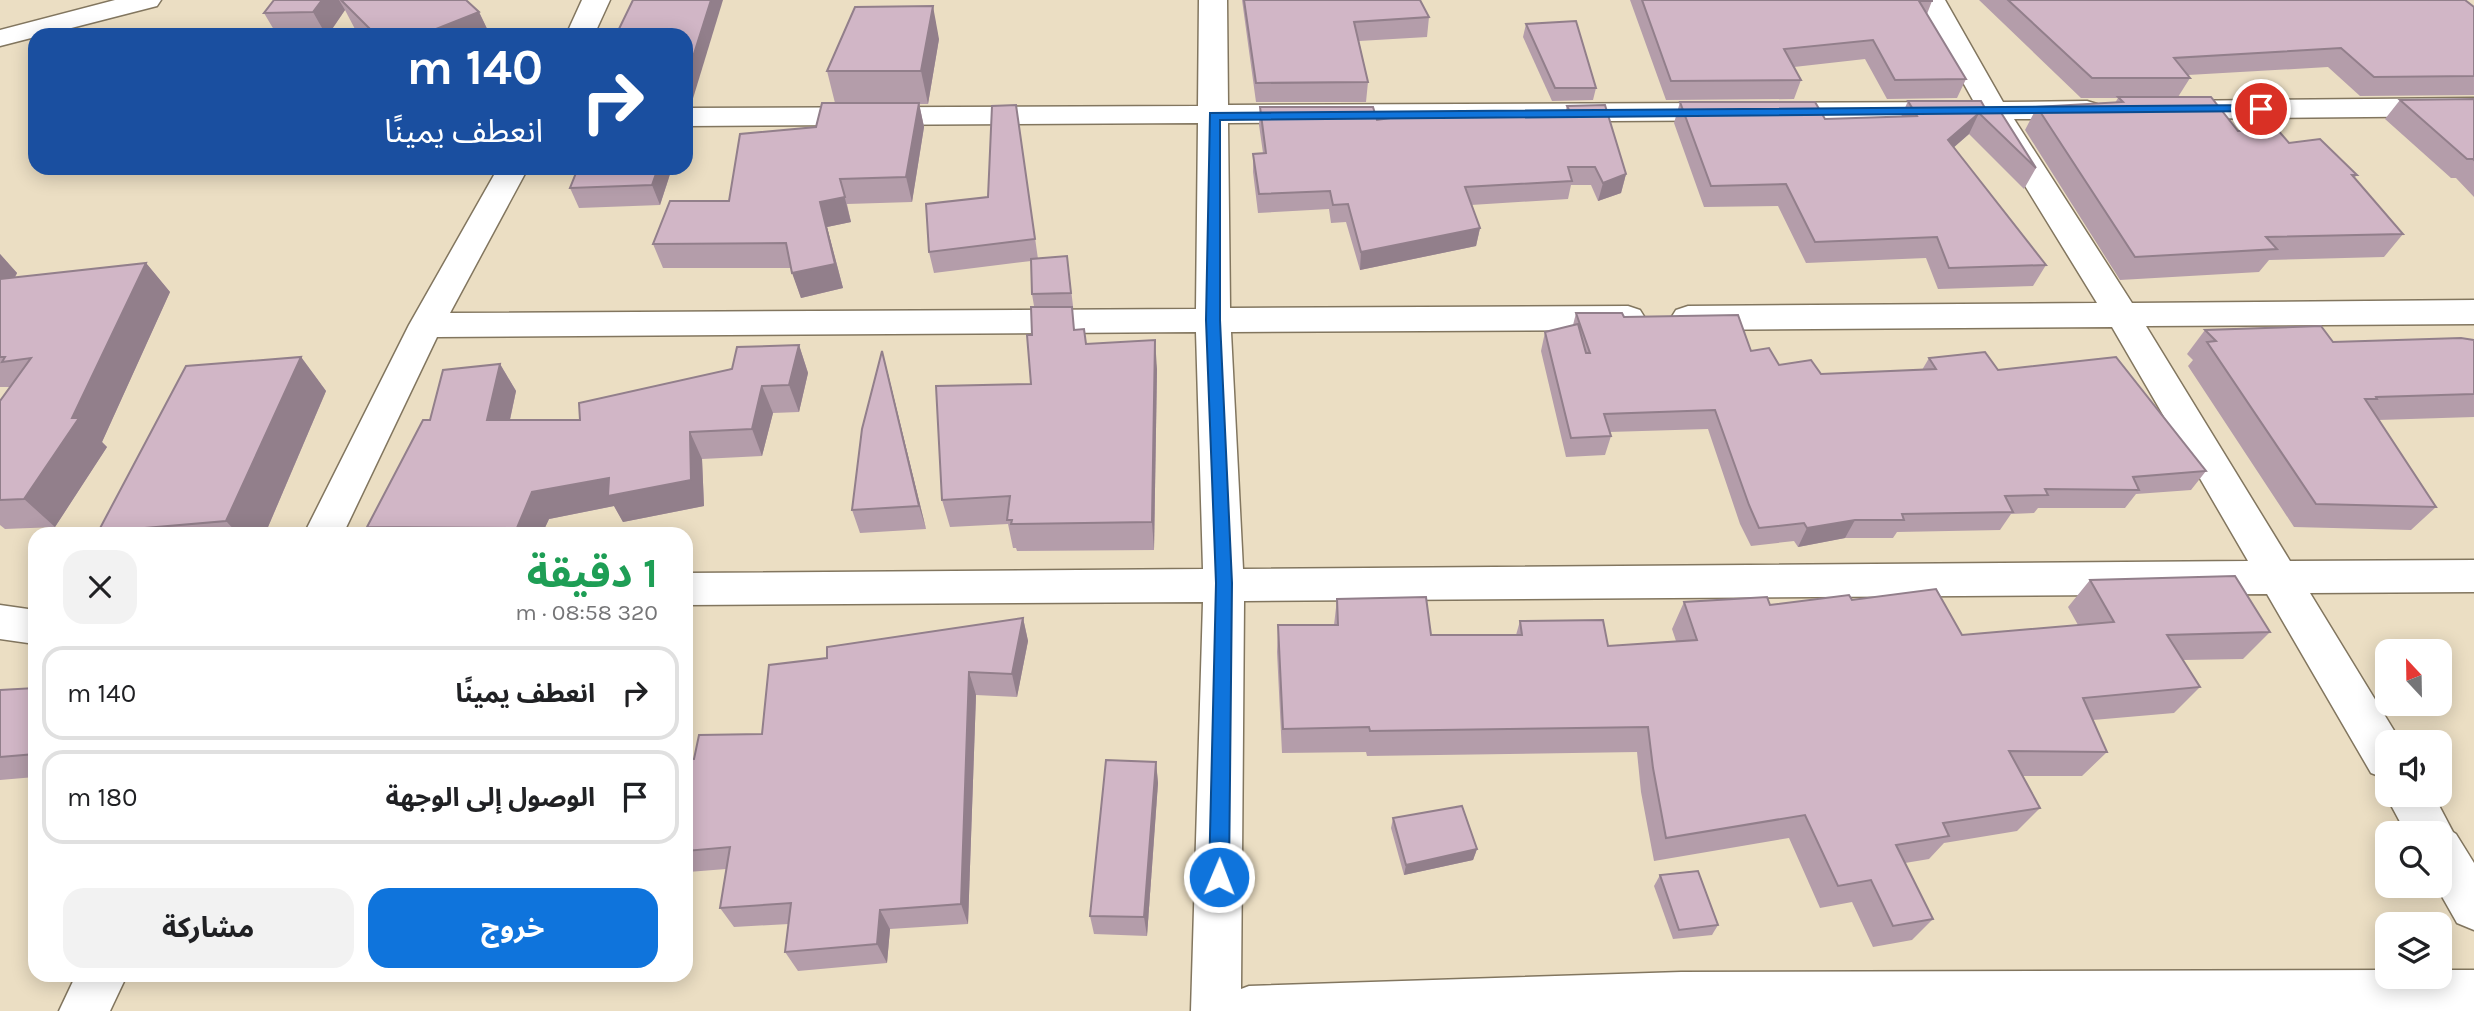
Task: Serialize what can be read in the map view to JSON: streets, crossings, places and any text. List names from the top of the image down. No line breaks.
{"north":"top","page":{"turn":["140 m","انعطف يمينًا"],"heading":["1 دقيقة","320 m · 08:58"],"list":[{"name":"انعطف يمينًا","value":"140 m"},{"name":"الوصول إلى الوجهة","value":"180 m"}],"buttons":["خروج","مشاركة"]}}
